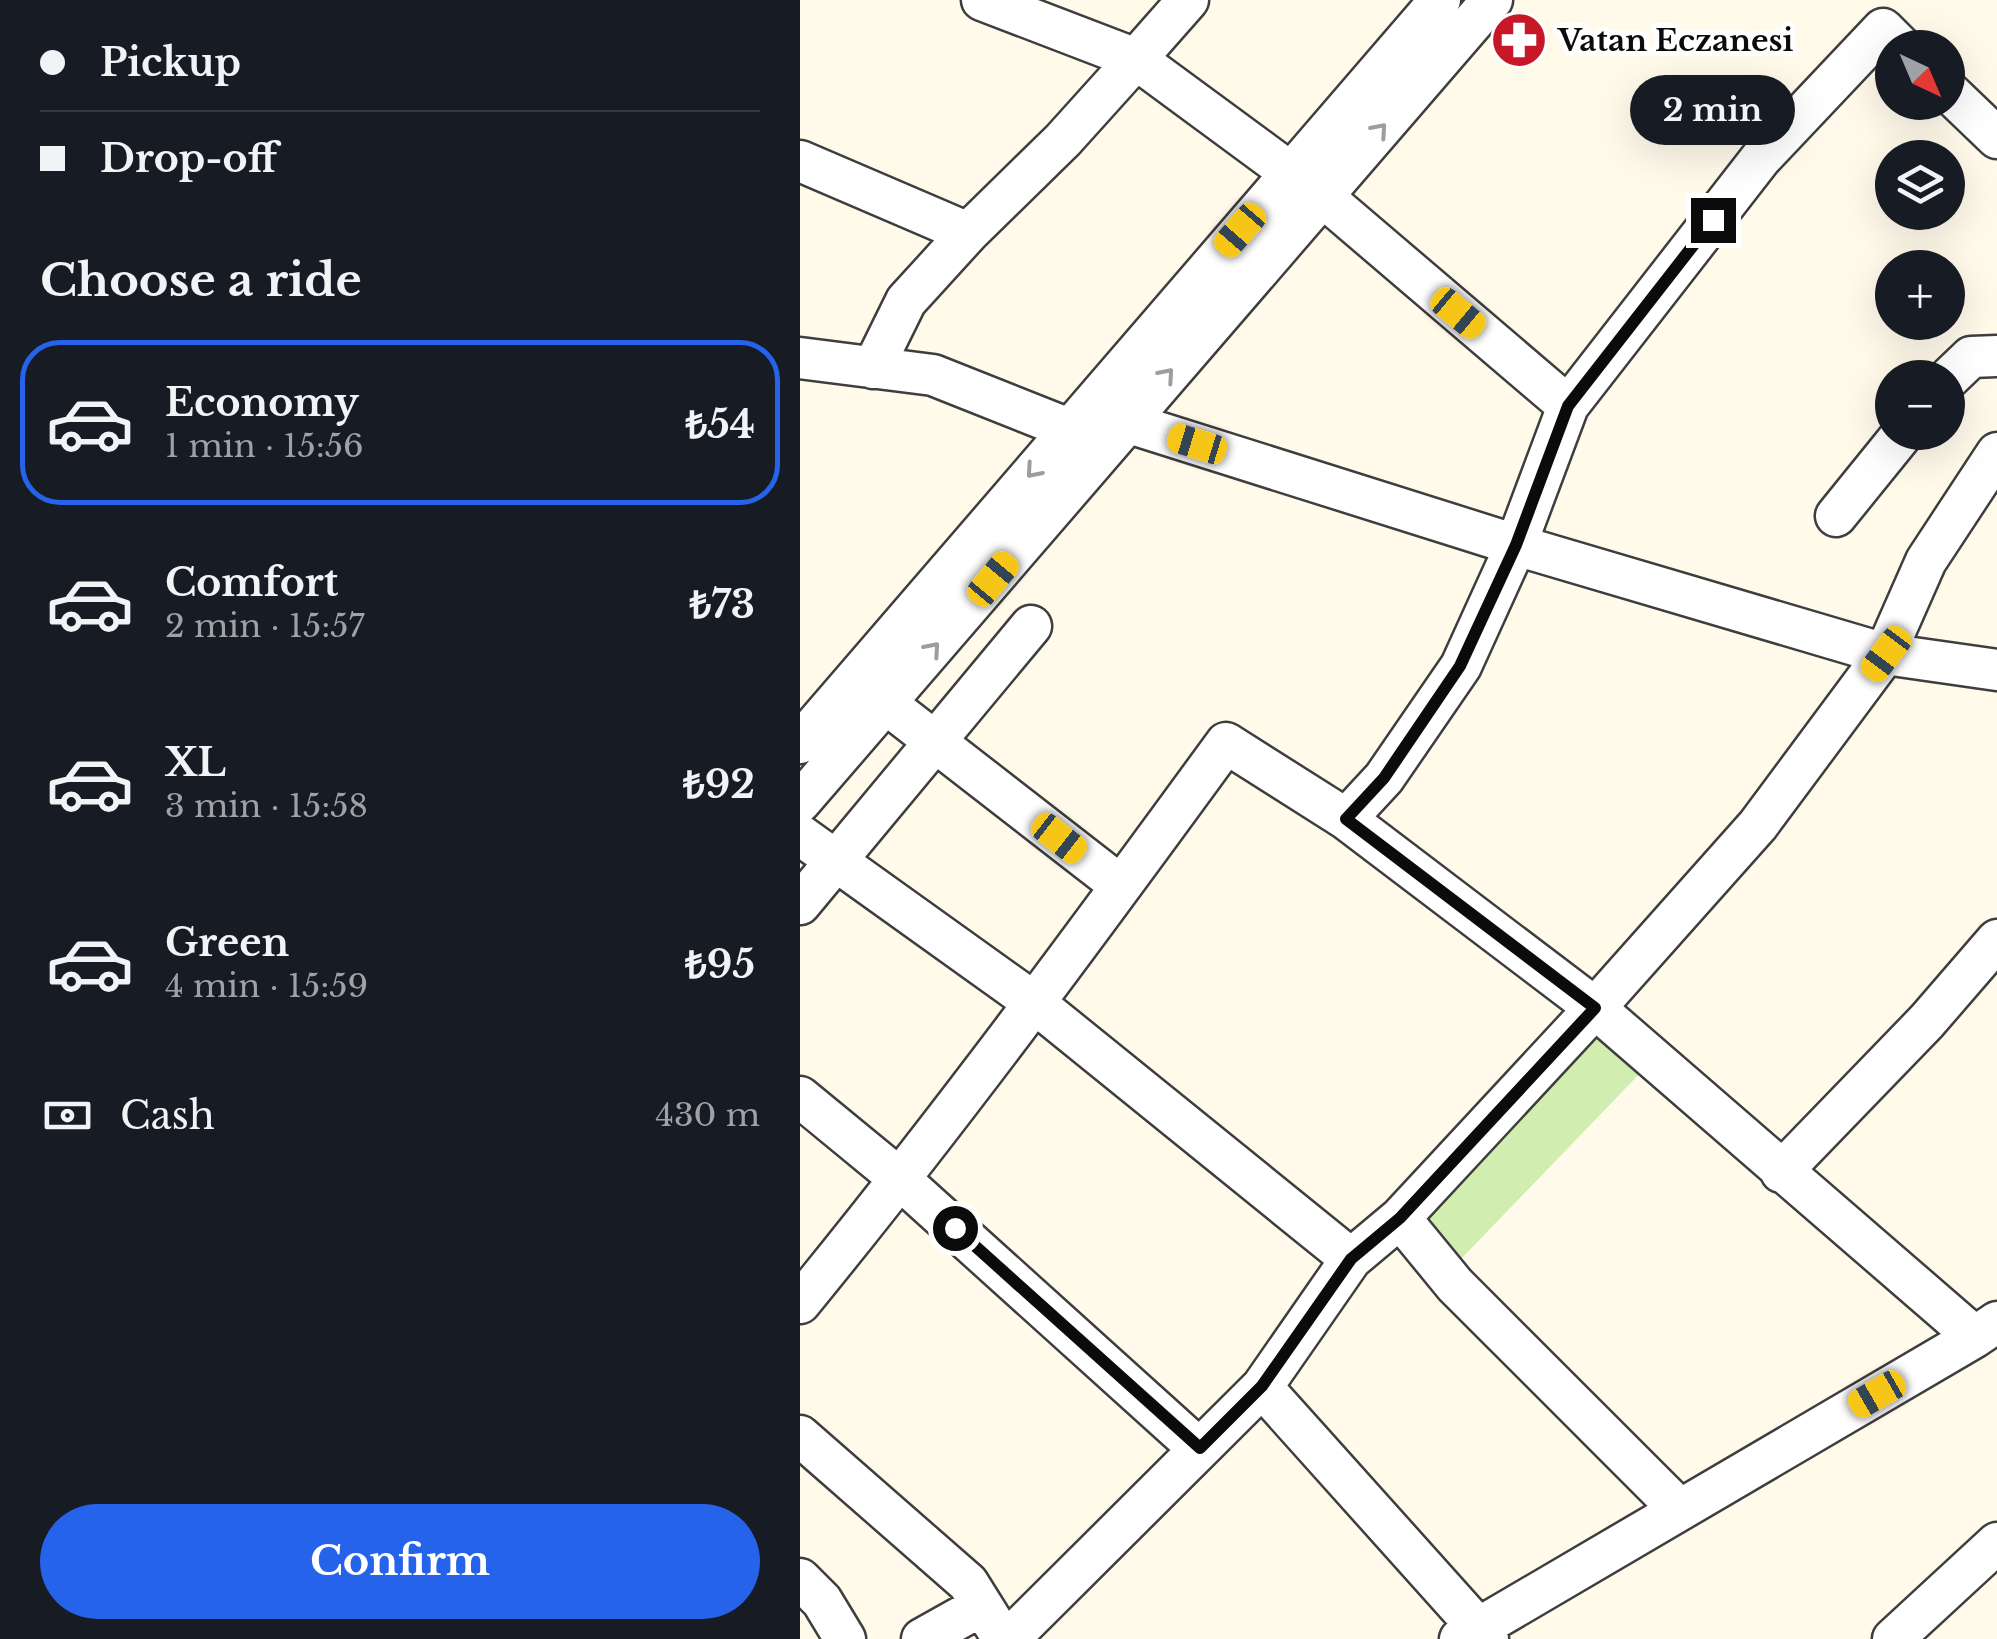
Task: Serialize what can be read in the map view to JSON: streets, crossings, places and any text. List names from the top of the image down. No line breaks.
{"places":{"pharmacy":["Vatan Eczanesi"]},"north":"bottom right","page":{"banner":["Pickup","Drop-off"],"map_buttons":["+","−"],"bubble":"2 min","heading":"Choose a ride","list":[{"name":"Economy","note":"1 min · 15:56","value":"₺54"},{"name":"Comfort","note":"2 min · 15:57","value":"₺73"},{"name":"XL","note":"3 min · 15:58","value":"₺92"},{"name":"Green","note":"4 min · 15:59","value":"₺95"}],"pay":["Cash","430 m"],"buttons":"Confirm"}}
